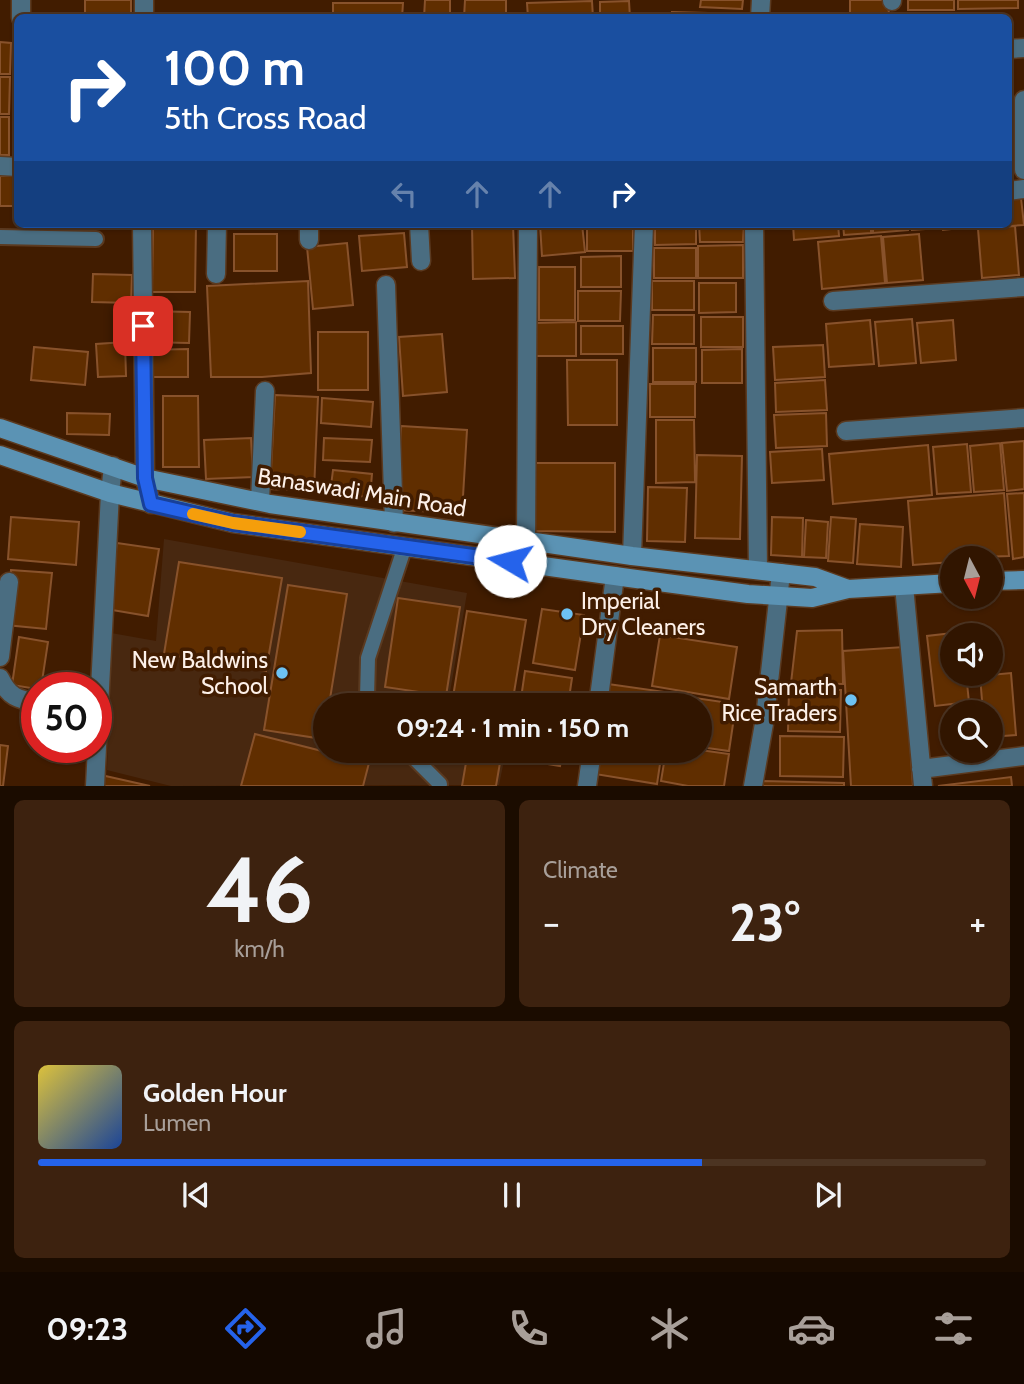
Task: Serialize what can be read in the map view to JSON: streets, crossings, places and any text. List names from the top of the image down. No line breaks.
{"streets":{"main road":["Banaswadi Main Road"]},"places":["Imperial Dry Cleaners","New Baldwins School","Samarth Rice Traders"],"north":"bottom","page":{"turn":["100 m","5th Cross Road"],"limit":"50","trip":"09:24 · 1 min · 150 m","tile":[["46","km/h"],"Climate"],"heat":["−","23°","+"],"song":["Golden Hour","Lumen"],"tabs":"09:23"}}
